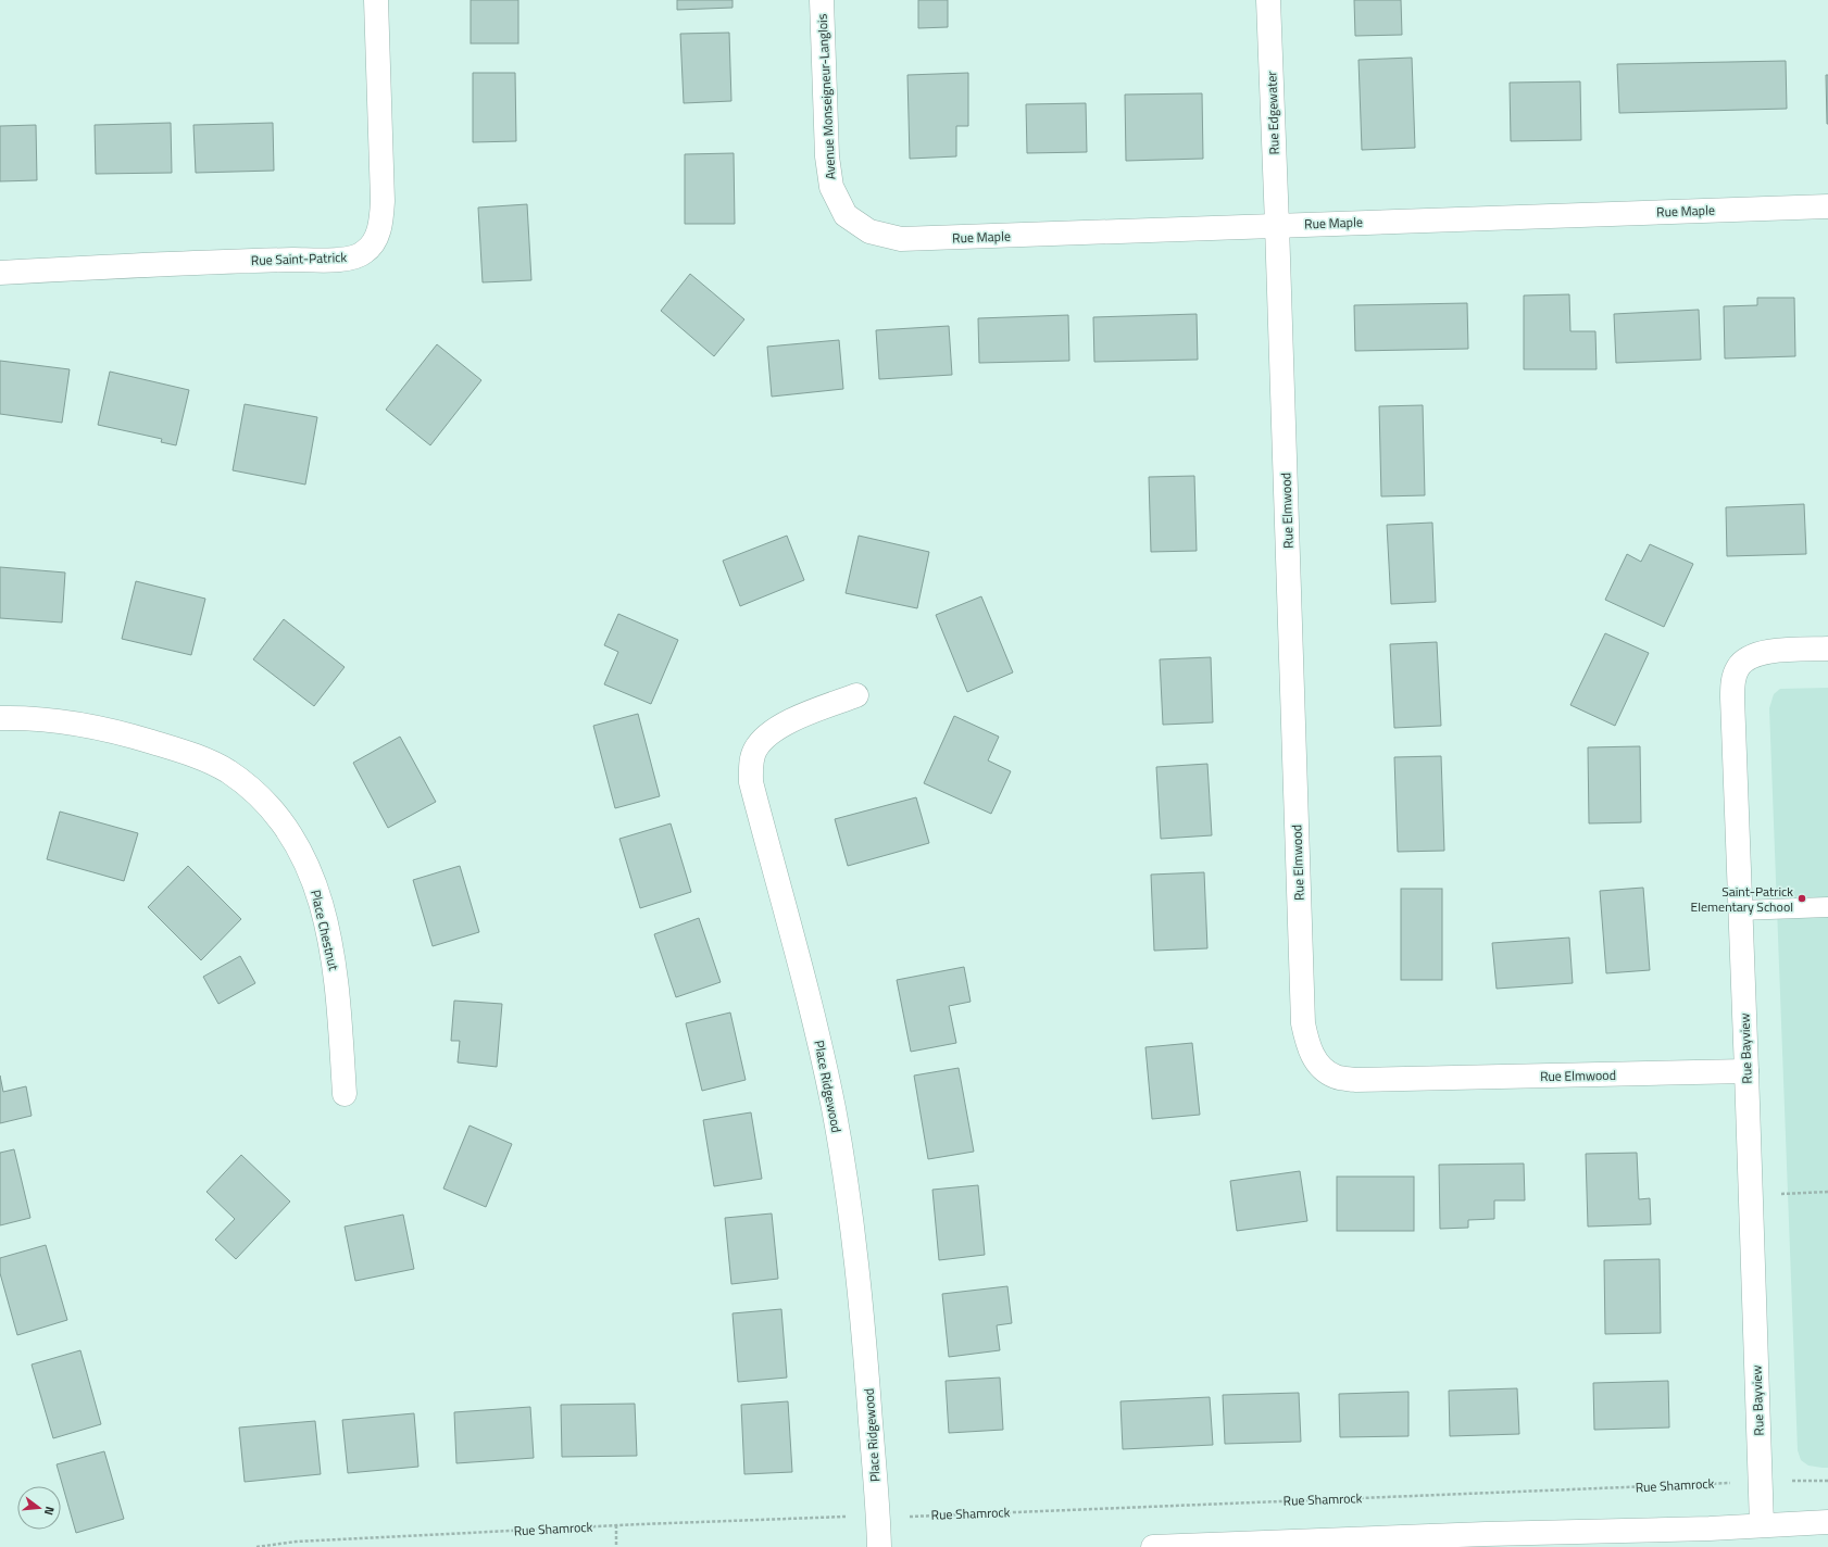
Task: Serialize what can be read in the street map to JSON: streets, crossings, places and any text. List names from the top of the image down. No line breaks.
{"streets":{"street":["Avenue Monseigneur-Langlois","Rue Edgewater","Rue Maple","Rue Saint-Patrick","Rue Elmwood","Place Chestnut","Rue Bayview","Place Ridgewood"],"path":["Rue Shamrock"]},"crossings":[["Avenue Monseigneur-Langlois","Rue Maple"],["Rue Edgewater","Rue Maple"],["Rue Edgewater","Rue Elmwood"],["Rue Maple","Rue Elmwood"],["Rue Elmwood","Rue Bayview"]],"places":["Saint-Patrick Elementary School"],"north":"right"}
